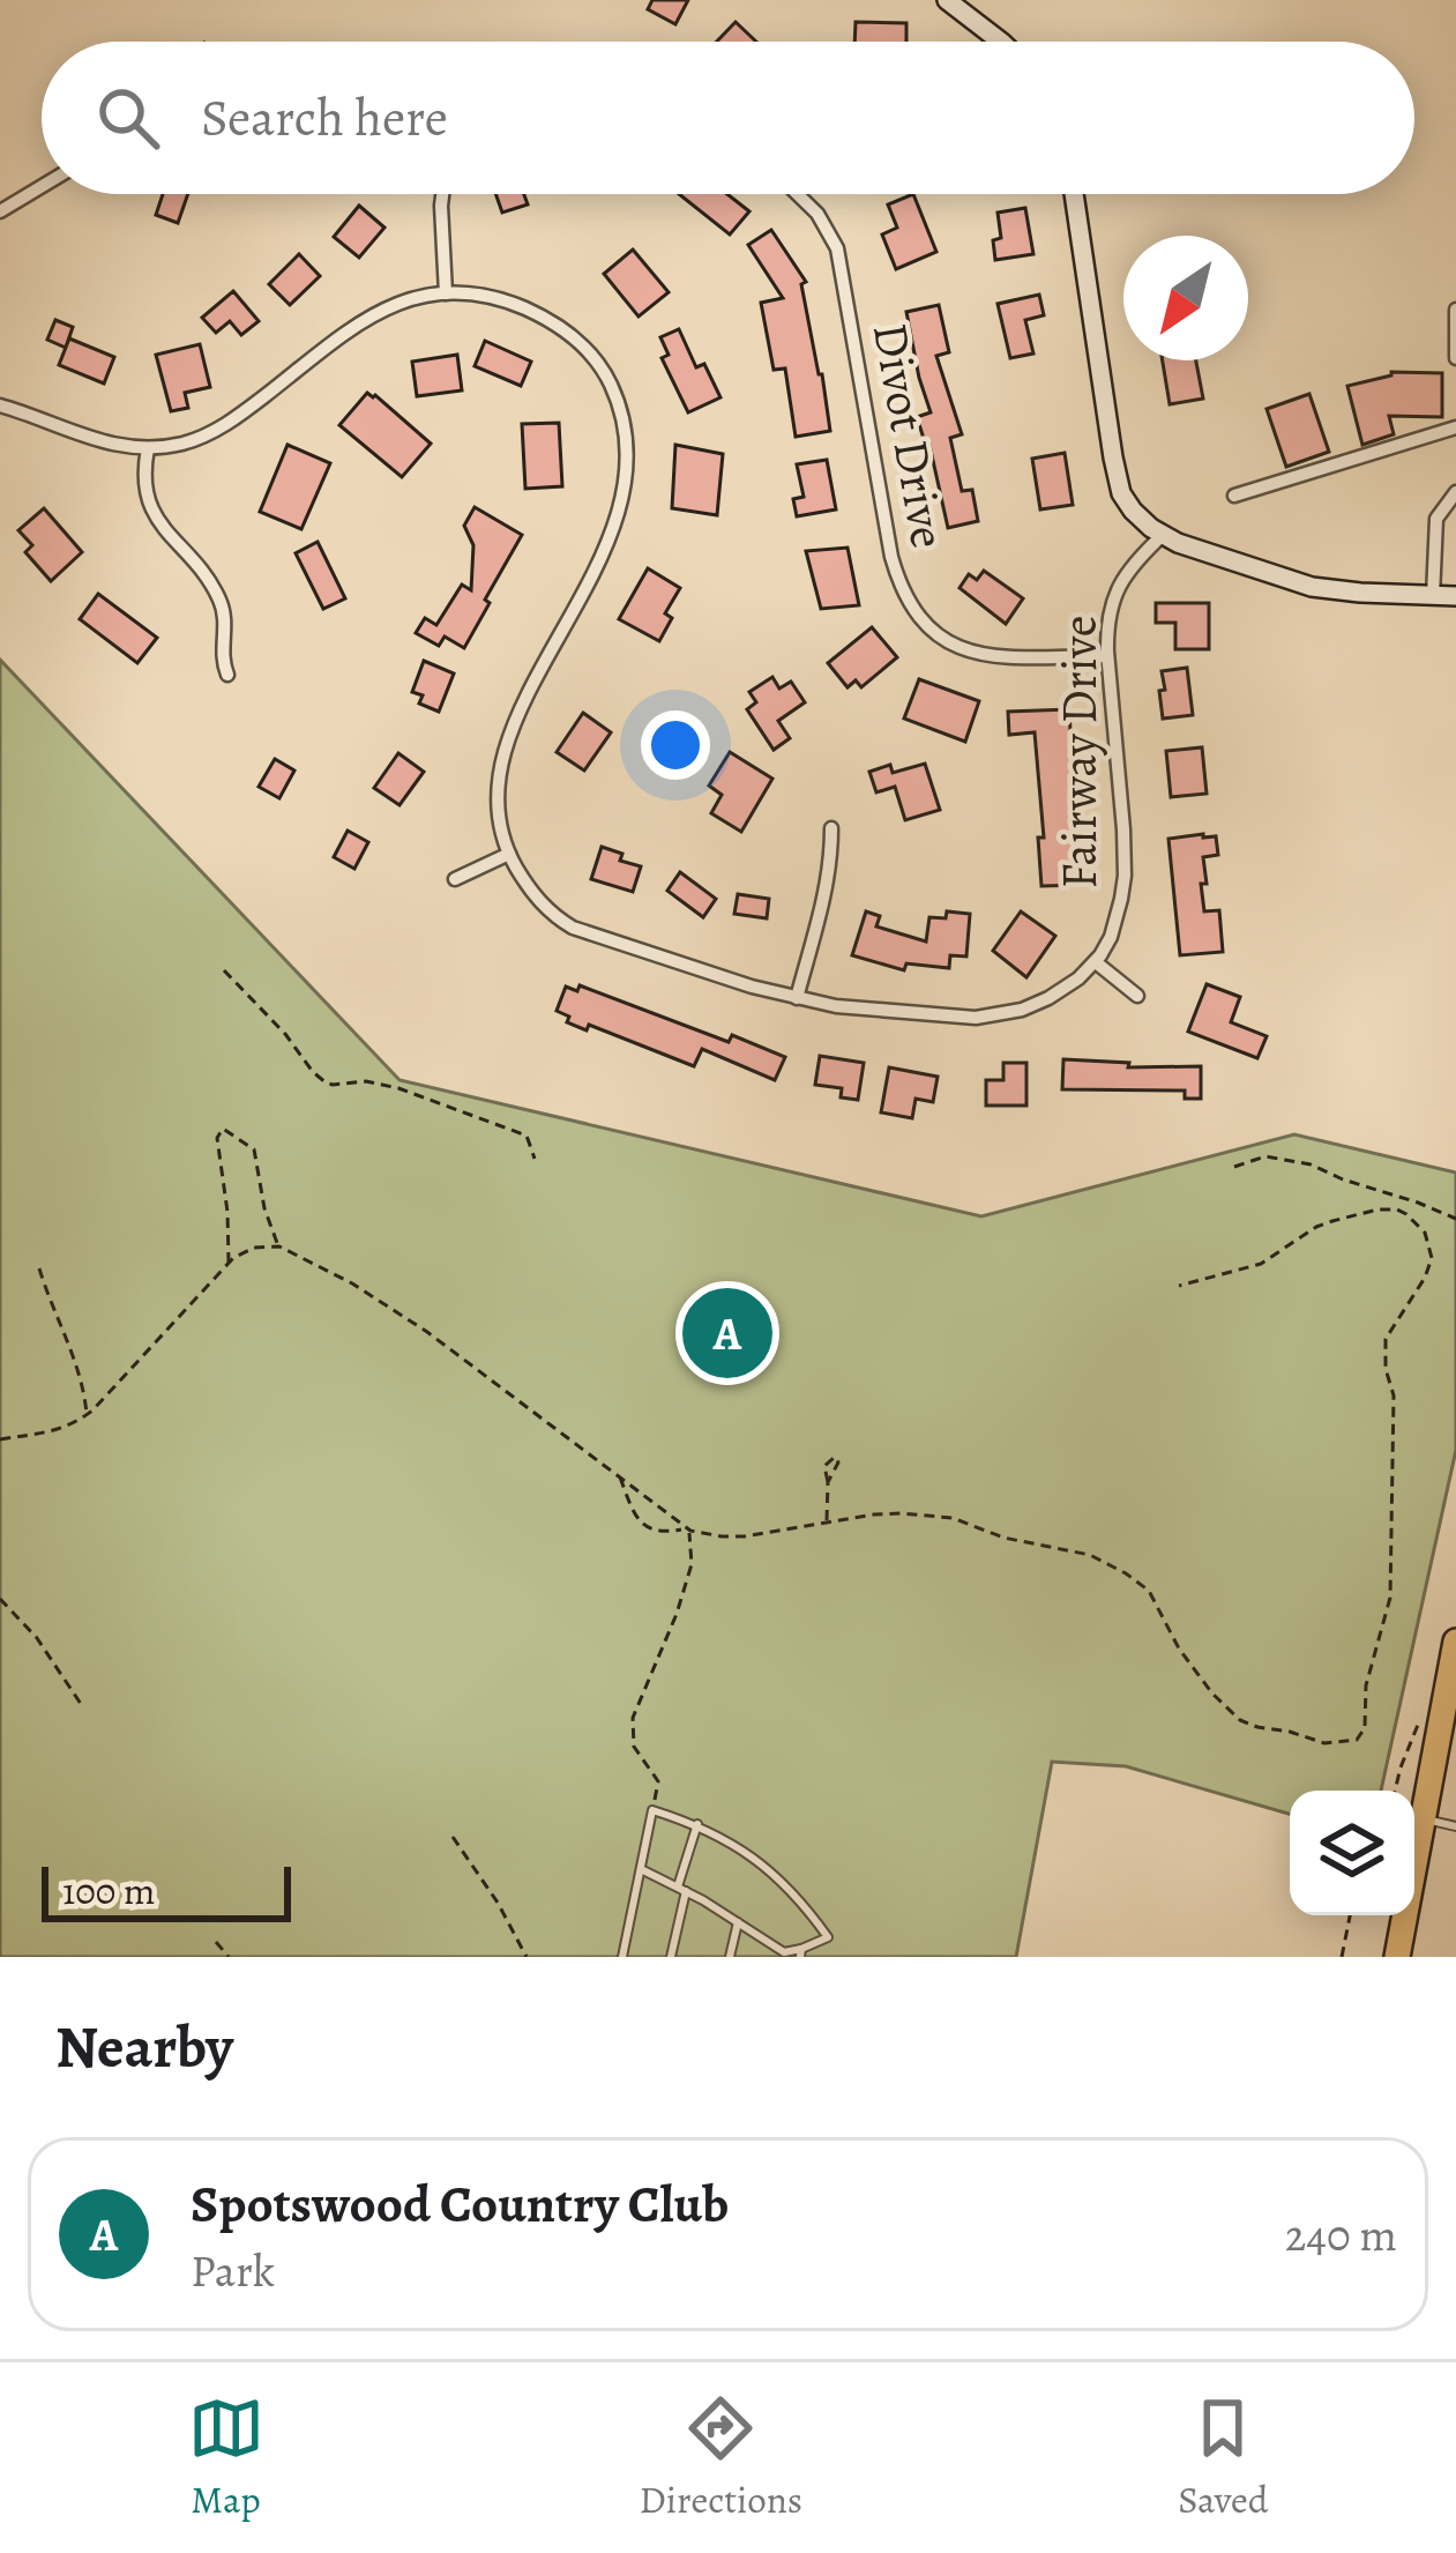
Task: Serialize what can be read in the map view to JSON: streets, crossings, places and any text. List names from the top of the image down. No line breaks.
{"streets":{"street":["Divot Drive","Fairway Drive"]},"crossings":[["Divot Drive","Fairway Drive"]],"scale_bar":"100 m","north":"bottom left","page":{"search":"Search here","pins":"A","scale":"100 m","heading":"Nearby","list":[{"mark":"A","name":"Spotswood Country Club","note":"Park","value":"240 m"}],"nav":["Map","Directions","Saved"]}}
